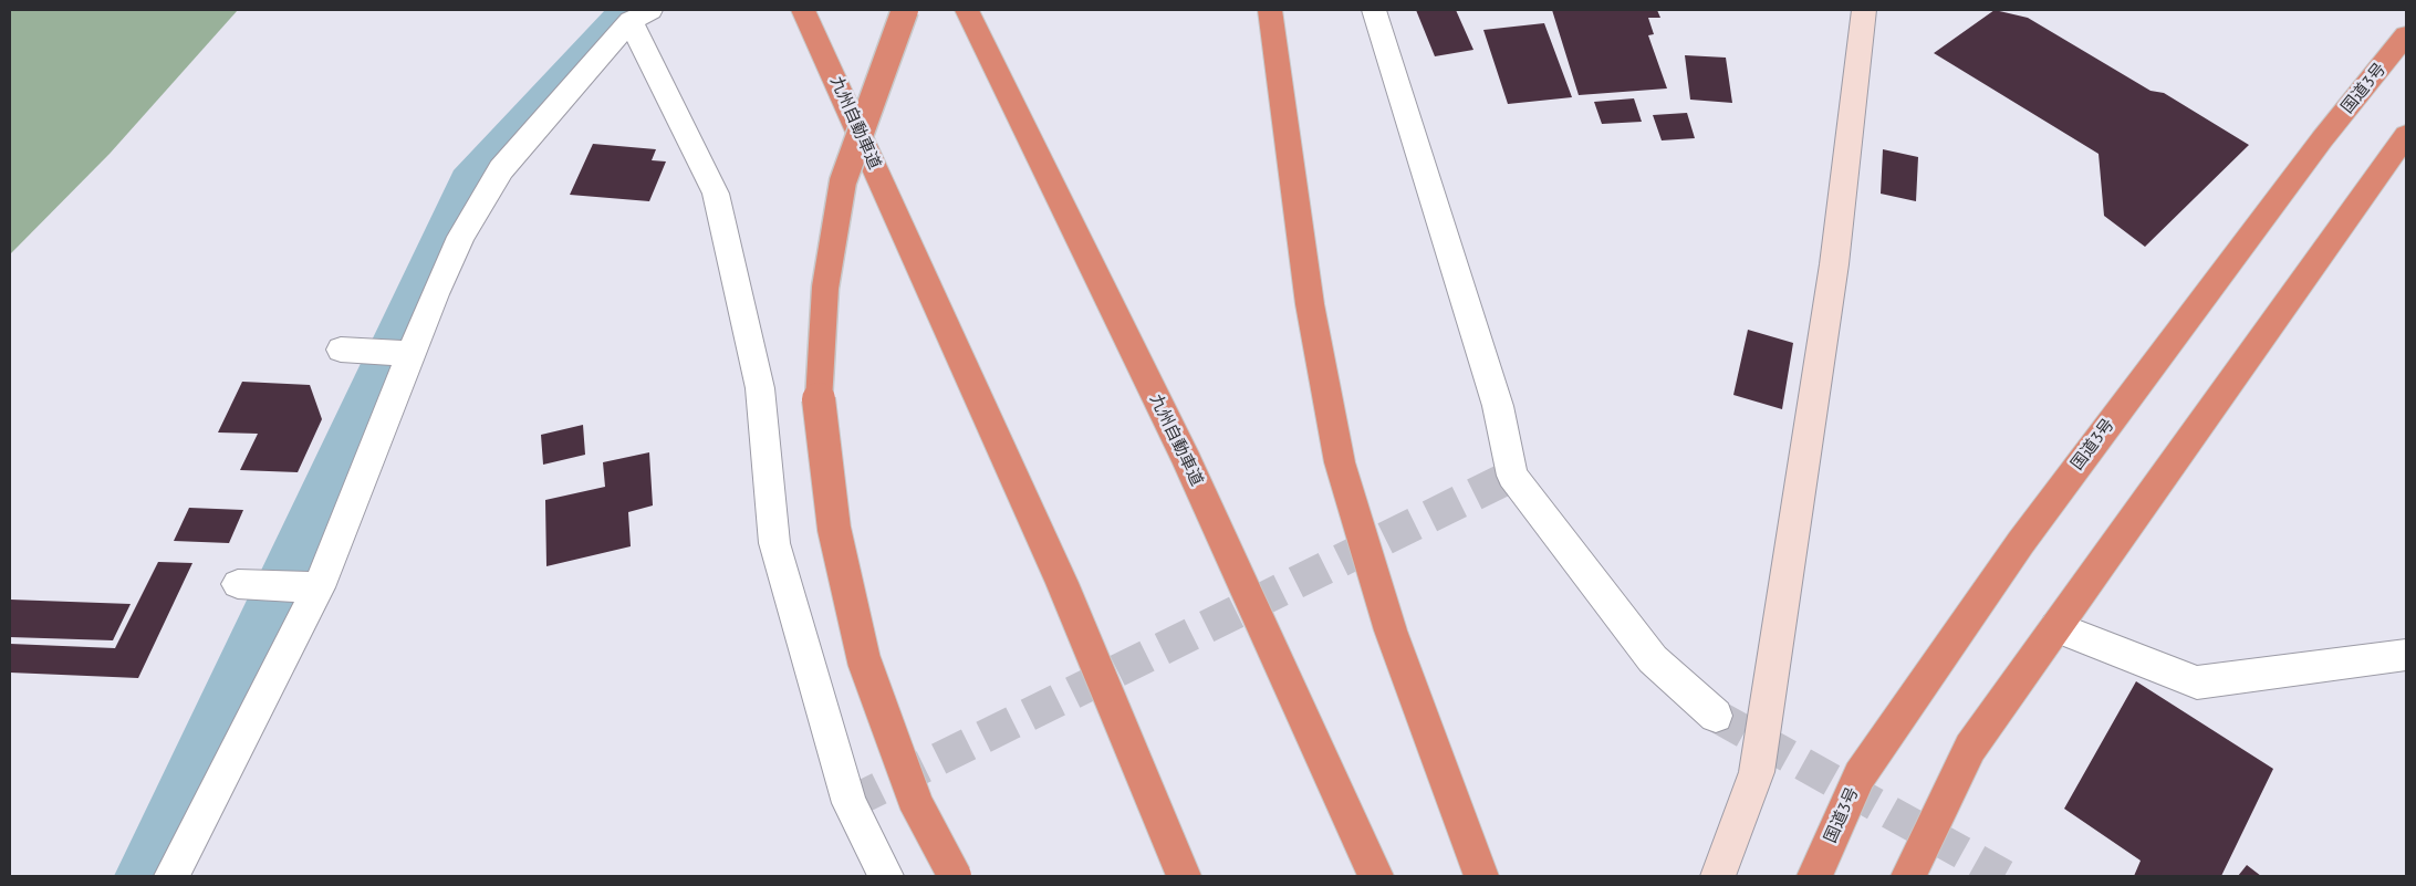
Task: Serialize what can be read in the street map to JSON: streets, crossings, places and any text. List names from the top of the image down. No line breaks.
{"streets":{"highway":["国道3号","九州自動車道"]}}
